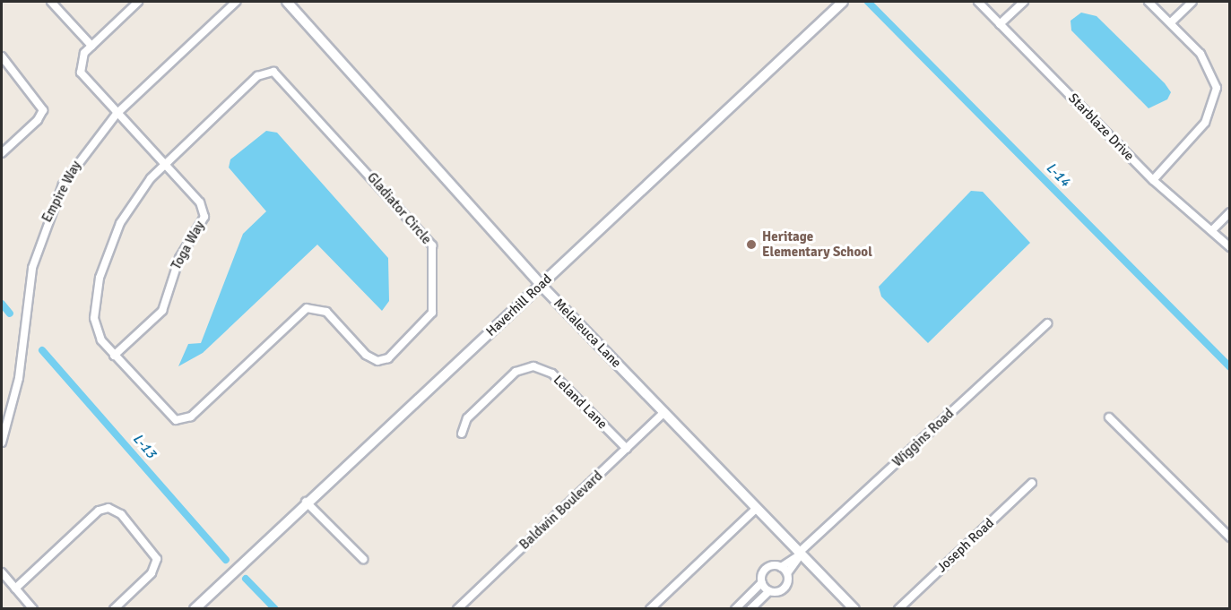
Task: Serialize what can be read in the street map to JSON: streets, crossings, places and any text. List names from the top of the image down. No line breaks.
{"streets":{"street":["Starblaze Drive","Empire Way","Gladiator Circle","Toga Way","Haverhill Road","Melaleuca Lane","Leland Lane","Wiggins Road","Baldwin Boulevard","Joseph Road"]},"crossings":[["Empire Way","Toga Way"],["Gladiator Circle","Toga Way"],["Haverhill Road","Melaleuca Lane"],["Melaleuca Lane","Wiggins Road"],["Melaleuca Lane","Baldwin Boulevard"],["Leland Lane","Baldwin Boulevard"]],"water":["L-14","L-13"],"places":["Heritage Elementary School"]}
